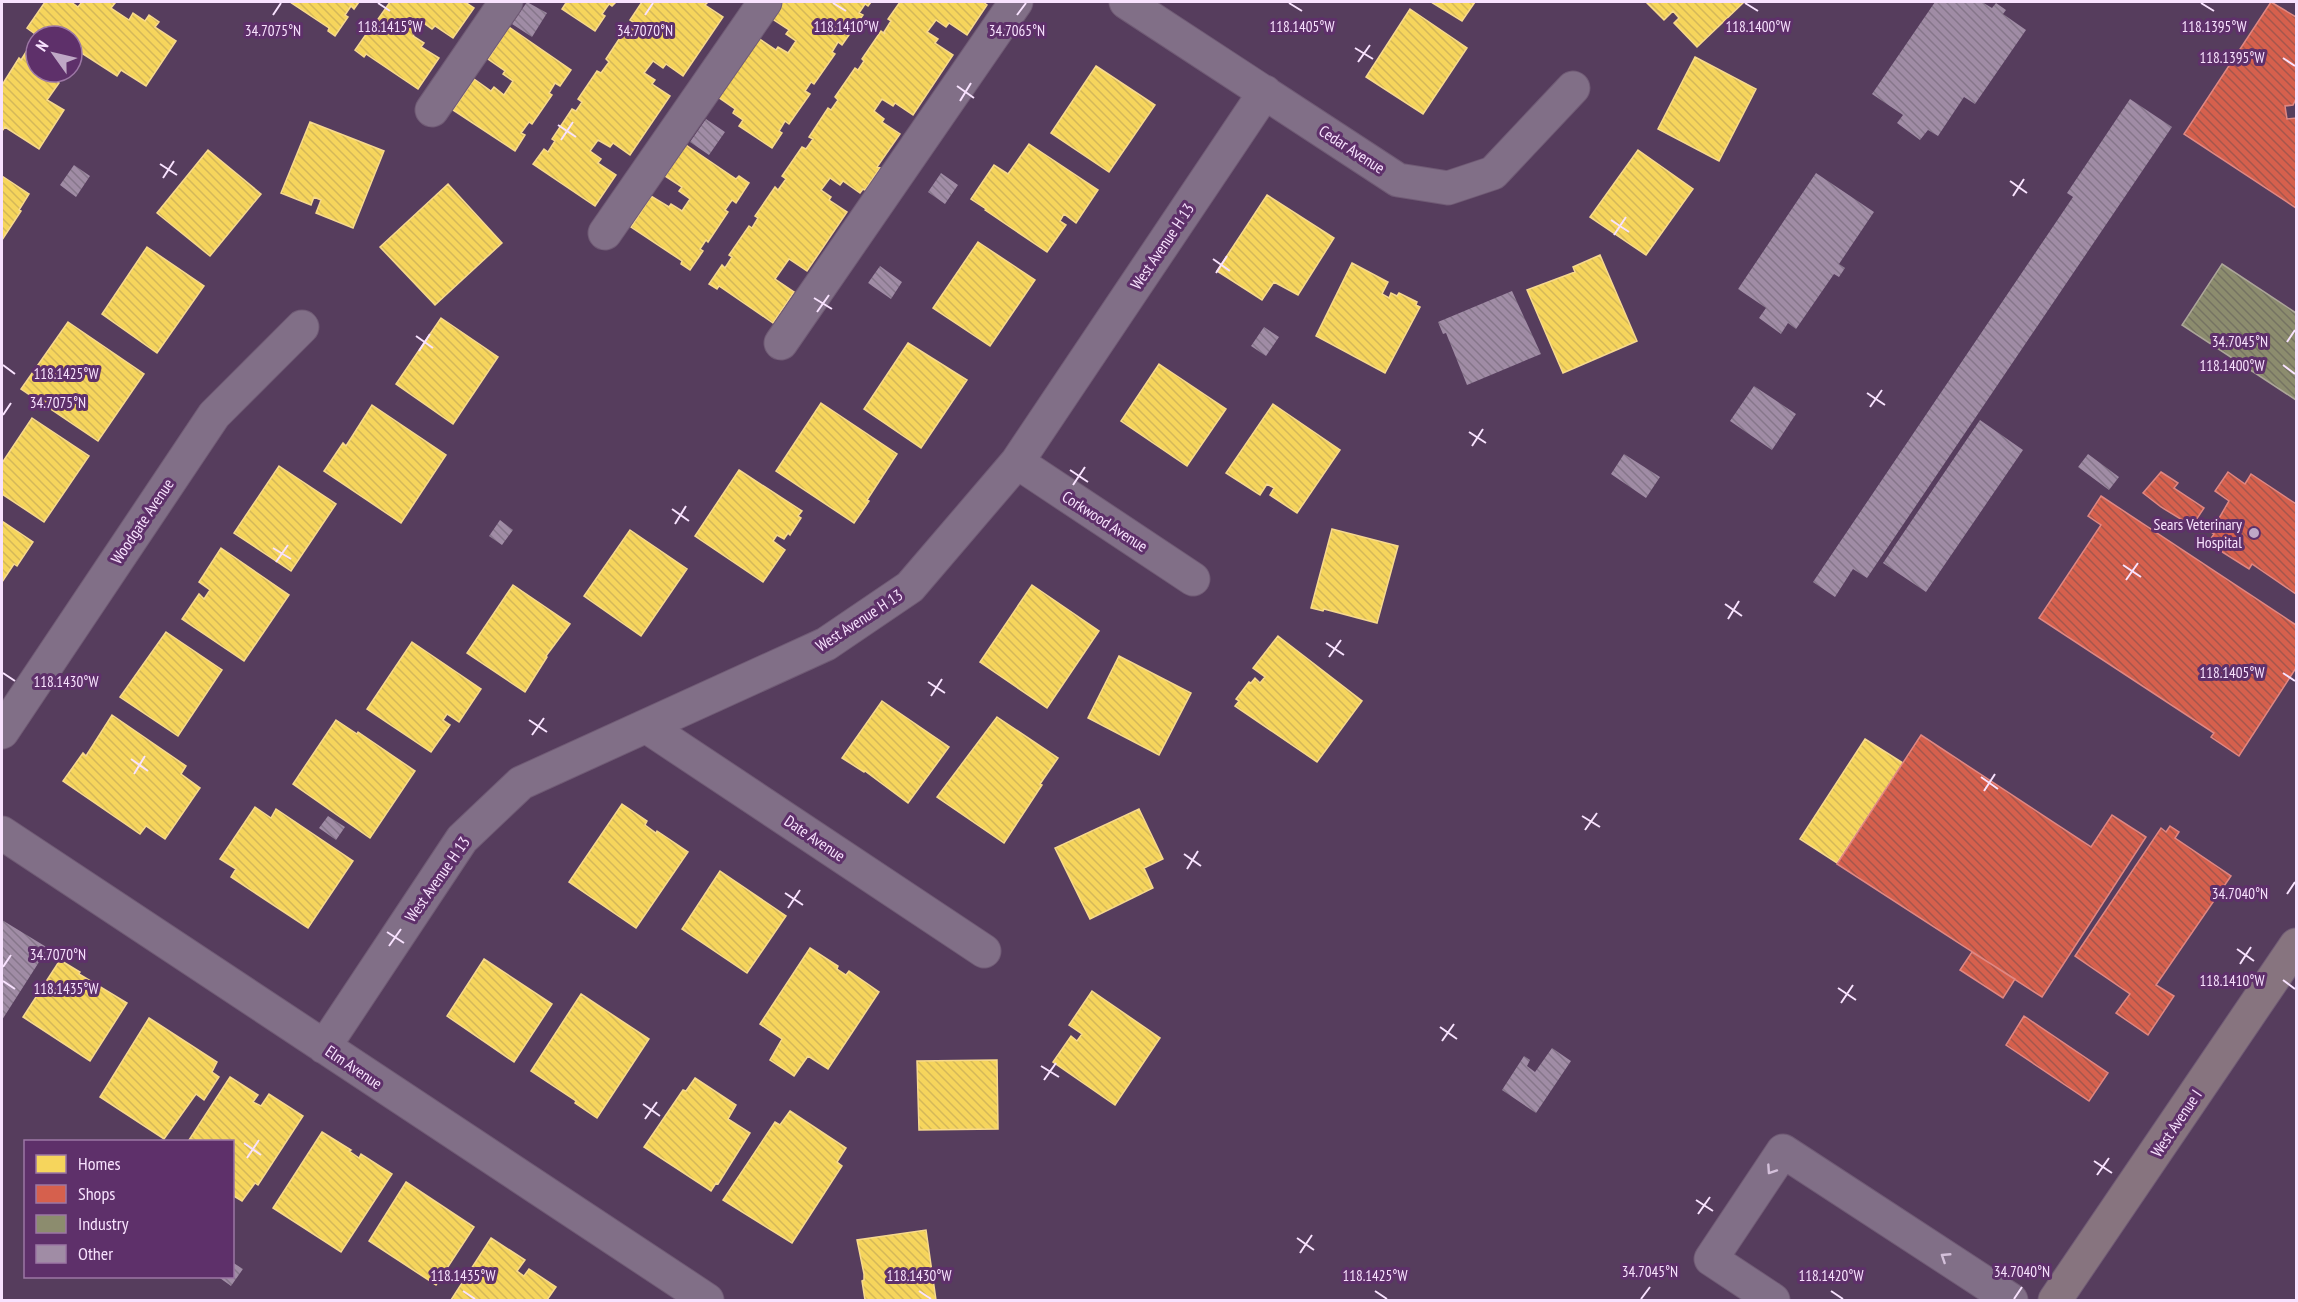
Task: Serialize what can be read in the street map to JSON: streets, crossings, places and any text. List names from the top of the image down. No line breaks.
{"streets":{"main road":["West Avenue I"],"street":["Cedar Avenue","West Avenue H 13","Woodgate Avenue","Corkwood Avenue","Date Avenue","Elm Avenue"]},"crossings":[["Cedar Avenue","West Avenue H 13"],["West Avenue H 13","Corkwood Avenue"],["West Avenue H 13","Date Avenue"],["West Avenue H 13","Elm Avenue"]],"places":["Sears Veterinary Hospital"],"legend":["Homes","Shops","Industry","Other"],"north":"top left","coordinates":["118.1415°W","118.1410°W","118.1405°W","118.1400°W","118.1395°W","34.7075°N","34.7070°N","34.7065°N","34.7045°N","118.1425°W","118.1430°W","34.7040°N","118.1435°W","118.1420°W"]}
